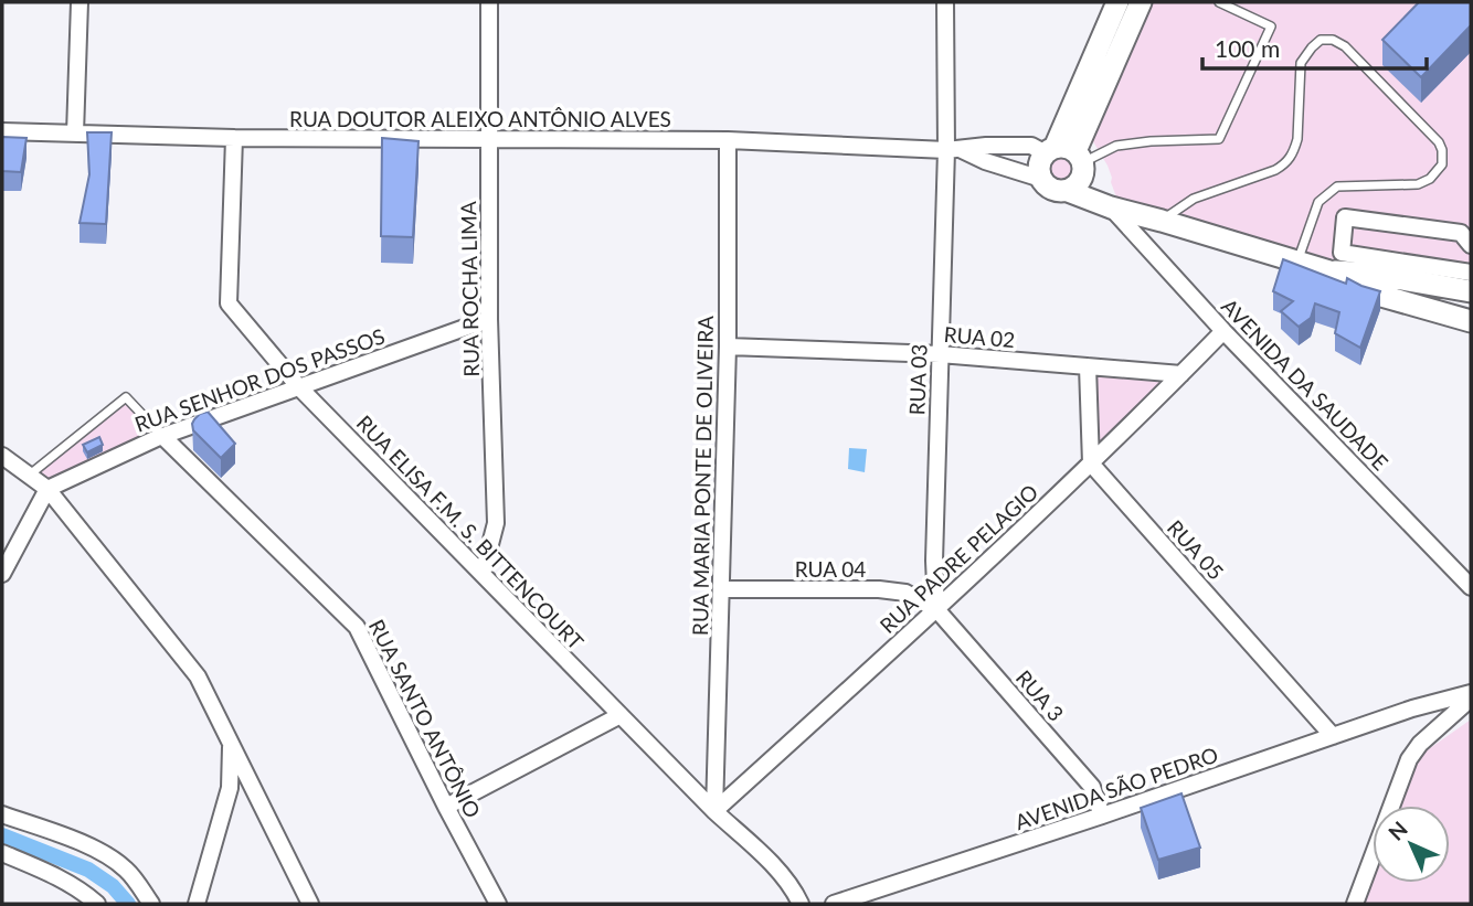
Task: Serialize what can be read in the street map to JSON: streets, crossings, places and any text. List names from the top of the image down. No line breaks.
{"streets":{"street":["RUA DOUTOR ALEIXO ANTÔNIO ALVES","RUA ROCHA LIMA","RUA 02","RUA SENHOR DOS PASSOS","RUA 03","AVENIDA DA SAUDADE","RUA MARIA PONTE DE OLIVEIRA","RUA ELISA F.M. S. BITTENCOURT","RUA 05","RUA PADRE PELAGIO","RUA 04","RUA 3","RUA SANTO ANTÔNIO","AVENIDA SÃO PEDRO"]},"crossings":[["RUA DOUTOR ALEIXO ANTÔNIO ALVES","RUA ROCHA LIMA"],["RUA DOUTOR ALEIXO ANTÔNIO ALVES","RUA 03"],["RUA DOUTOR ALEIXO ANTÔNIO ALVES","RUA MARIA PONTE DE OLIVEIRA"],["RUA DOUTOR ALEIXO ANTÔNIO ALVES","RUA ELISA F.M. S. BITTENCOURT"],["RUA ROCHA LIMA","RUA SENHOR DOS PASSOS"],["RUA ROCHA LIMA","RUA ELISA F.M. S. BITTENCOURT"],["RUA 02","RUA 03"],["RUA 02","RUA MARIA PONTE DE OLIVEIRA"],["RUA 02","RUA PADRE PELAGIO"],["RUA SENHOR DOS PASSOS","RUA ELISA F.M. S. BITTENCOURT"],["RUA SENHOR DOS PASSOS","RUA SANTO ANTÔNIO"],["RUA 03","RUA PADRE PELAGIO"],["RUA 03","RUA 04"],["RUA 03","RUA 3"],["AVENIDA DA SAUDADE","RUA PADRE PELAGIO"],["RUA MARIA PONTE DE OLIVEIRA","RUA ELISA F.M. S. BITTENCOURT"],["RUA MARIA PONTE DE OLIVEIRA","RUA PADRE PELAGIO"],["RUA MARIA PONTE DE OLIVEIRA","RUA 04"],["RUA ELISA F.M. S. BITTENCOURT","RUA PADRE PELAGIO"],["RUA 05","RUA PADRE PELAGIO"],["RUA 05","AVENIDA SÃO PEDRO"],["RUA PADRE PELAGIO","RUA 04"],["RUA PADRE PELAGIO","RUA 3"],["RUA 04","RUA 3"],["RUA 3","AVENIDA SÃO PEDRO"]],"scale_bar":"100 m","north":"top left"}
